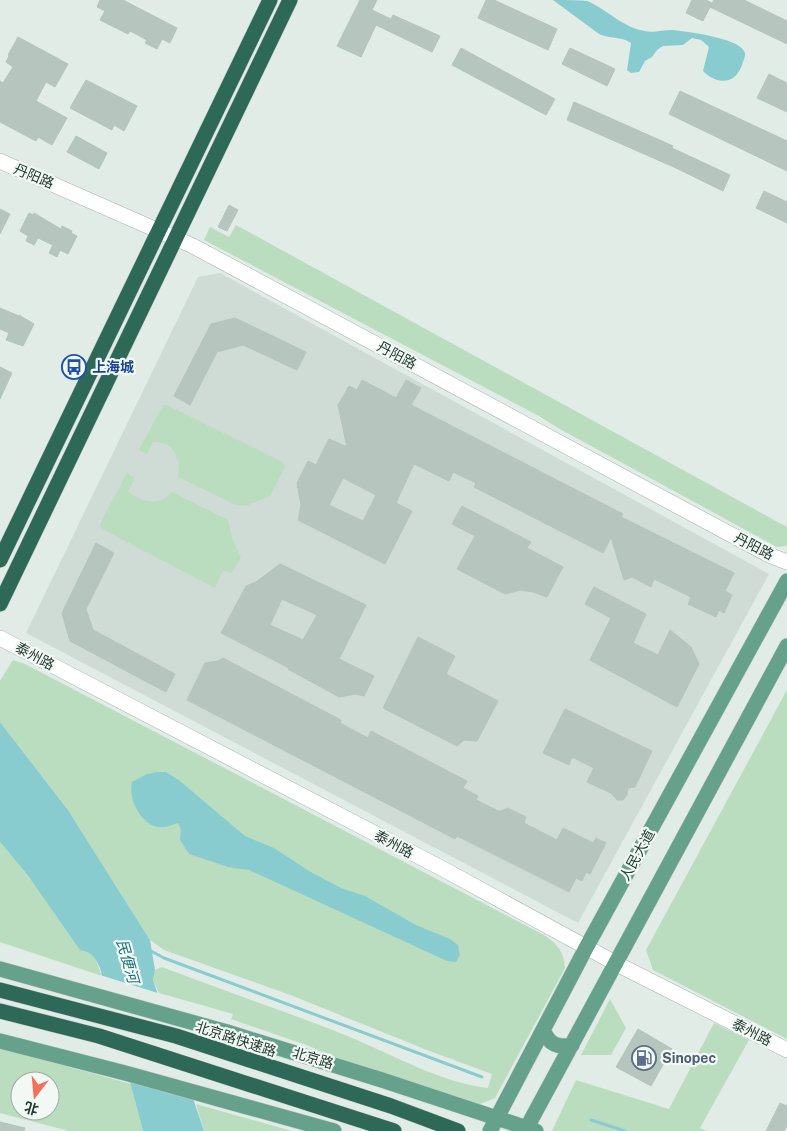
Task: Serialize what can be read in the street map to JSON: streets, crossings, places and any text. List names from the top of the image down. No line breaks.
{"streets":{"highway":["北京路快速路"],"main road":["人民大道","北京路"],"street":["丹阳路","泰州路"]},"crossings":[["泰州路","人民大道"],["人民大道","北京路"]],"water":["民便河"],"places":{"bus stop":["上海城"],"fuel station":["Sinopec"]},"north":"bottom"}
